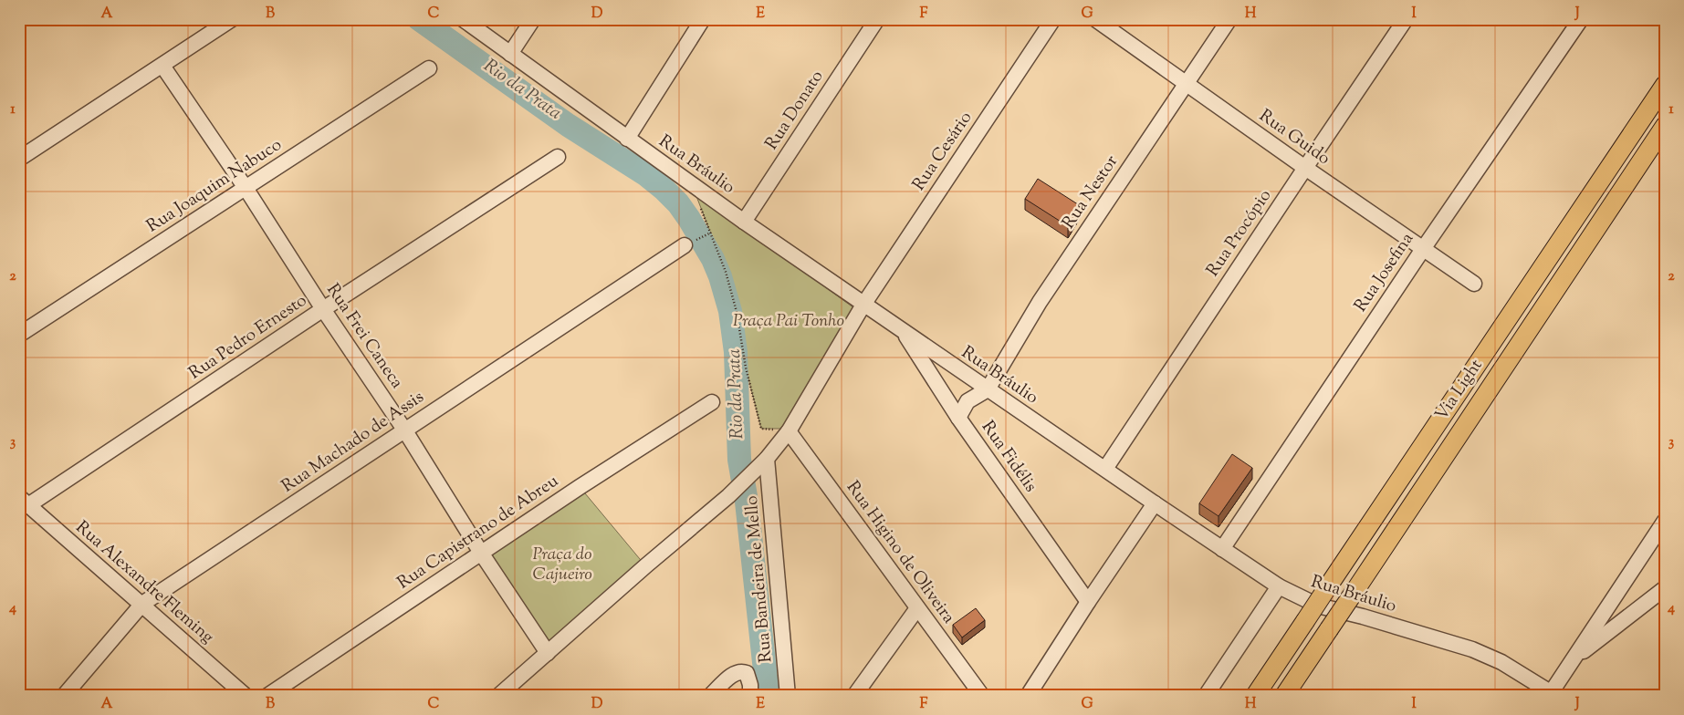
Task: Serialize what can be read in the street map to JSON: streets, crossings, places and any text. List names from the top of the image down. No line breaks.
{"streets":{"main road":["Via Light"],"street":["Rua Donato","Rua Guido","Rua Cesário","Rua Bráulio","Rua Joaquim Nabuco","Rua Nestor","Rua Procópio","Rua Josefina","Rua Frei Caneca","Rua Pedro Ernesto","Rua Machado de Assis","Rua Fidélis","Rua Capistrano de Abreu","Rua Higino de Oliveira","Rua Bandeira de Mello","Rua Alexandre Fleming"]},"crossings":[["Rua Donato","Rua Bráulio"],["Rua Guido","Rua Nestor"],["Rua Guido","Rua Procópio"],["Rua Guido","Rua Josefina"],["Rua Cesário","Rua Bráulio"],["Rua Cesário","Rua Frei Caneca"],["Rua Cesário","Rua Higino de Oliveira"],["Rua Cesário","Rua Bandeira de Mello"],["Rua Bráulio","Rua Nestor"],["Rua Bráulio","Rua Procópio"],["Rua Bráulio","Rua Josefina"],["Rua Bráulio","Rua Fidélis"],["Rua Joaquim Nabuco","Rua Frei Caneca"],["Rua Frei Caneca","Rua Pedro Ernesto"],["Rua Frei Caneca","Rua Machado de Assis"],["Rua Frei Caneca","Rua Capistrano de Abreu"],["Rua Pedro Ernesto","Rua Alexandre Fleming"],["Rua Machado de Assis","Rua Alexandre Fleming"]],"water":["Rio da Prata"],"parks":["Praça Pai Tonho","Praça do Cajueiro"],"grid":{"columns":["A","B","C","D","E","F","G","H","I","J"],"rows":["1","2","3","4"]}}
